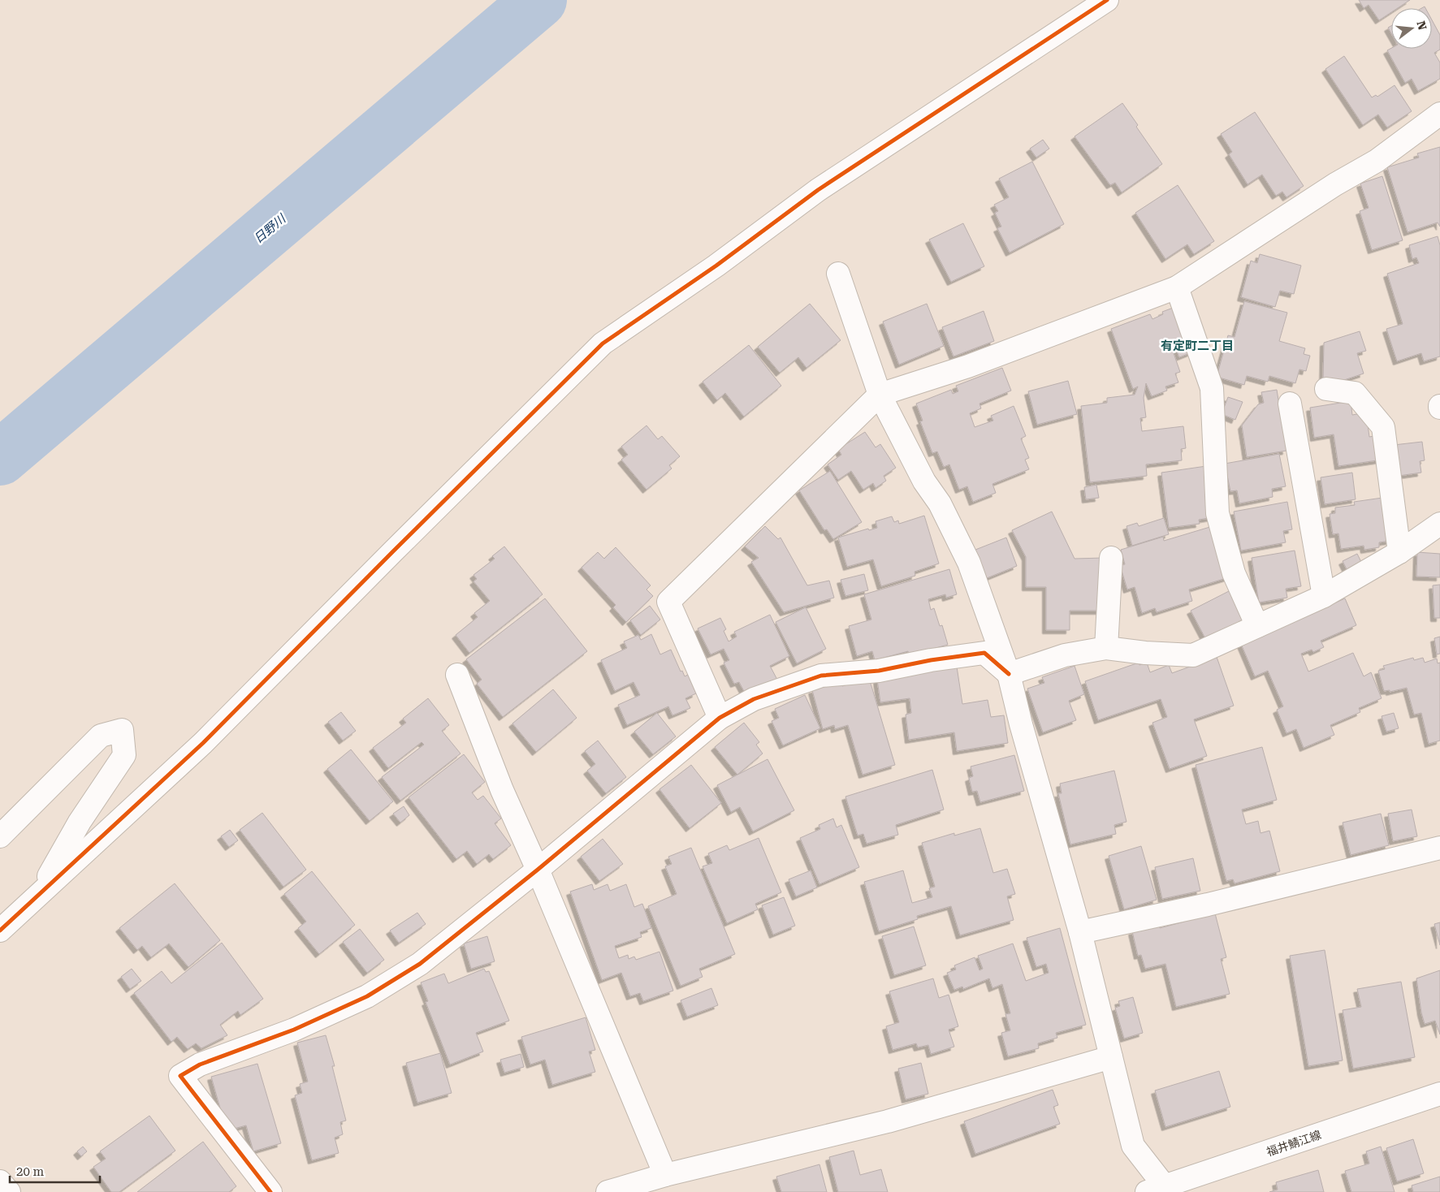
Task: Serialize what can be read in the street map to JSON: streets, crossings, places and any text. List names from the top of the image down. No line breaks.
{"streets":{"street":["福井鯖江線"]},"districts":["有定町二丁目"],"water":["日野川"],"scale_bar":"20 m","north":"right"}
